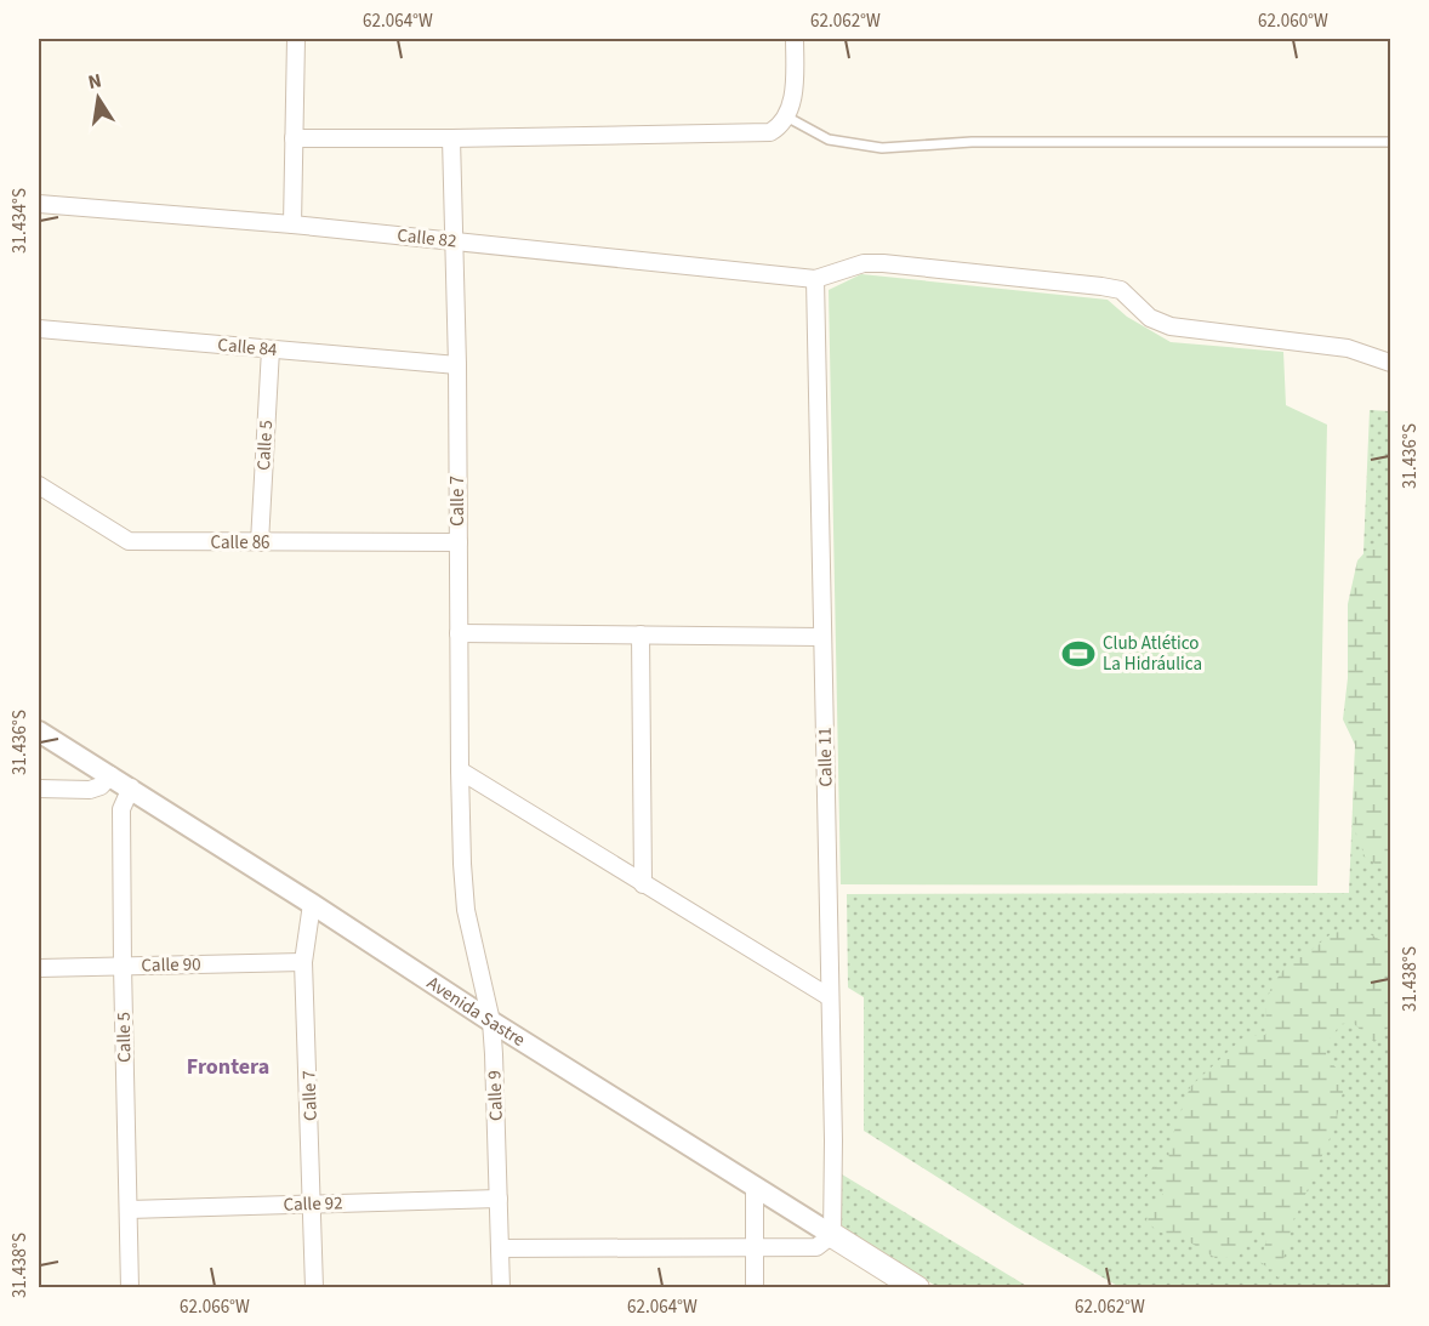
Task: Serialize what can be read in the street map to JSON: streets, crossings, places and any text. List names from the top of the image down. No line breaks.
{"streets":{"main road":["Avenida Sastre"],"street":["Calle 82","Calle 84","Calle 5","Calle 7","Calle 86","Calle 11","Calle 90","Calle 9","Calle 92"]},"crossings":[["Calle 82","Calle 7"],["Calle 82","Calle 11"],["Calle 84","Calle 5"],["Calle 84","Calle 7"],["Calle 5","Calle 86"],["Calle 5","Calle 90"],["Calle 5","Avenida Sastre"],["Calle 5","Calle 92"],["Calle 7","Calle 86"],["Calle 7","Calle 90"],["Calle 7","Avenida Sastre"],["Calle 7","Calle 9"],["Calle 7","Calle 92"],["Calle 11","Avenida Sastre"],["Avenida Sastre","Calle 9"],["Calle 9","Calle 92"]],"districts":["Frontera"],"places":{"sports":["Club Atlético La Hidráulica"]},"north":"top","coordinates":["62.064°W","62.062°W","62.060°W","31.434°S","31.436°S","31.438°S","62.066°W"]}
